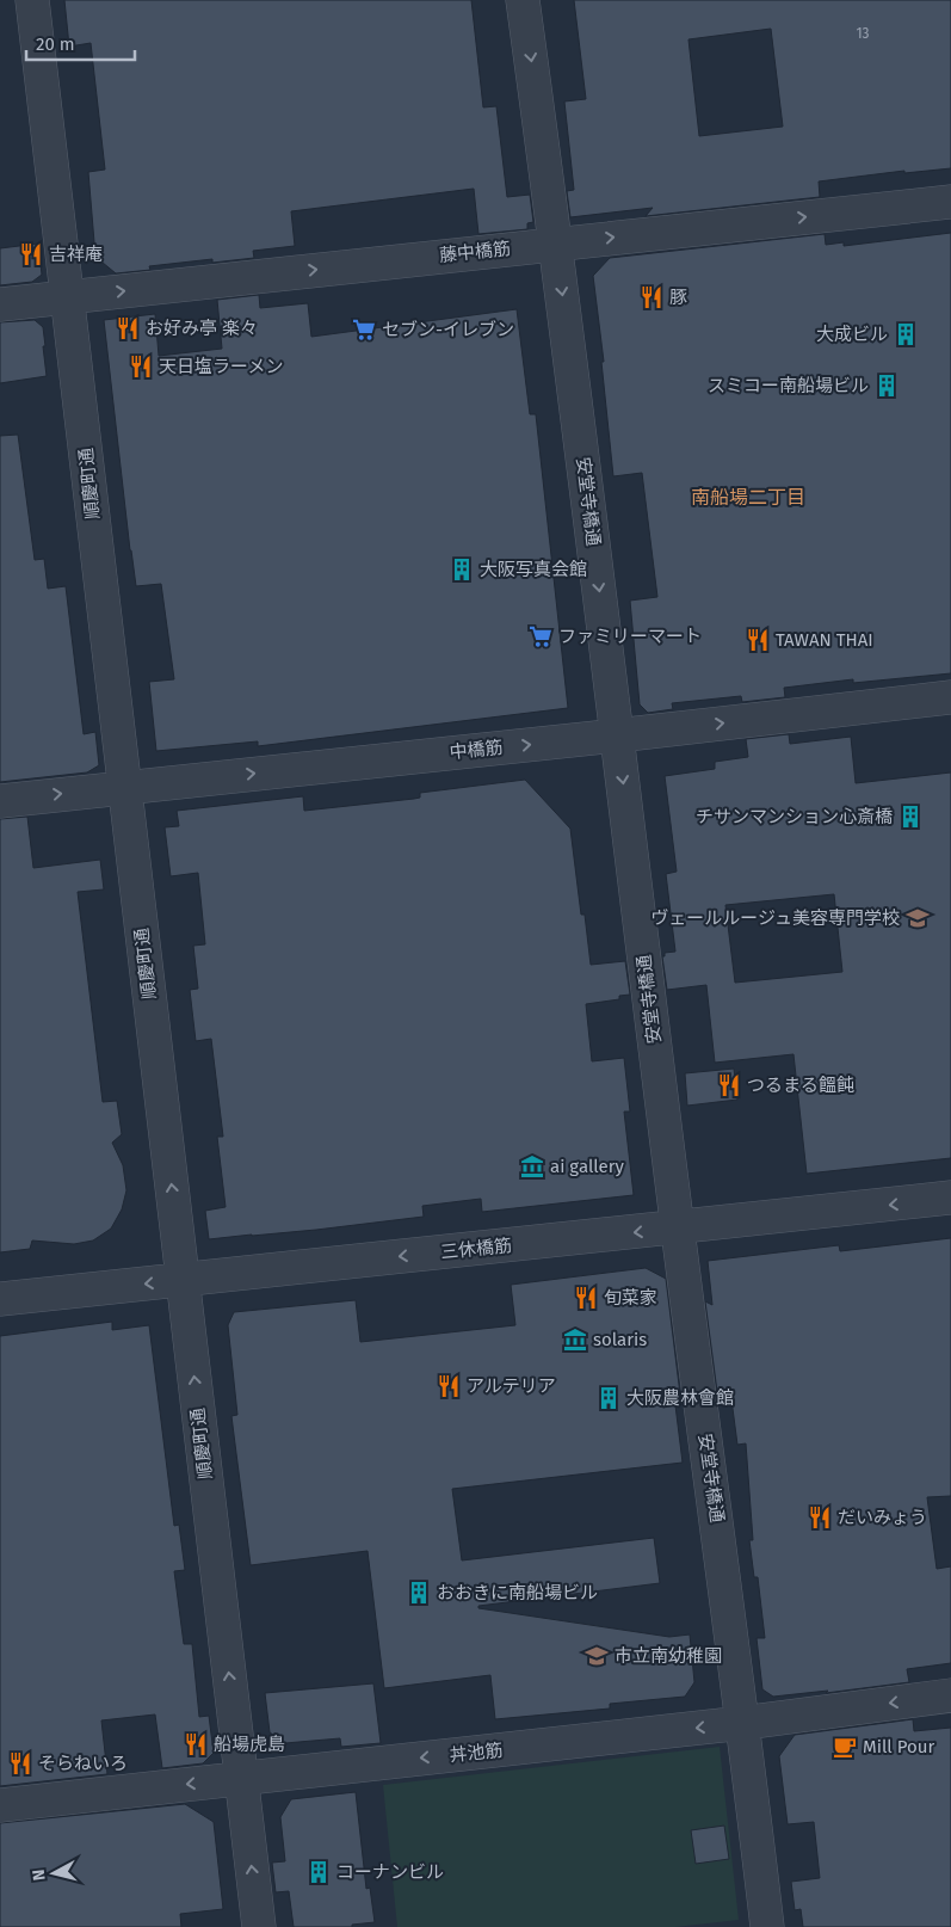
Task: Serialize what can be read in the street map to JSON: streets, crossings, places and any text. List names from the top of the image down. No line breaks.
{"streets":{"street":["藤中橋筋","順慶町通","安堂寺橋通","中橋筋","三休橋筋","丼池筋"]},"crossings":[["藤中橋筋","順慶町通"],["藤中橋筋","安堂寺橋通"],["順慶町通","中橋筋"],["順慶町通","三休橋筋"],["順慶町通","丼池筋"],["安堂寺橋通","中橋筋"],["安堂寺橋通","三休橋筋"],["安堂寺橋通","丼池筋"]],"one_way":["藤中橋筋","順慶町通","安堂寺橋通","中橋筋","三休橋筋","丼池筋"],"districts":["南船場二丁目"],"places":{"restaurant":["吉祥庵","豚","お好み亭 楽々","天日塩ラーメン","TAWAN THAI","つるまる饂飩","旬菜家","アルテリア","だいみょう","船場虎島","そらねいろ"],"supermarket":["セブン-イレブン","ファミリーマート"],"building":["大成ビル","スミコー南船場ビル","大阪写真会館","チサンマンション心斎橋","大阪農林會館","おおきに南船場ビル","コーナンビル"],"school or university":["ヴェールルージュ美容専門学校","市立南幼稚園"],"museum":["ai gallery","solaris"],"cafe":["Mill Pour"]},"house_numbers":["13"],"scale_bar":"20 m","north":"left"}
